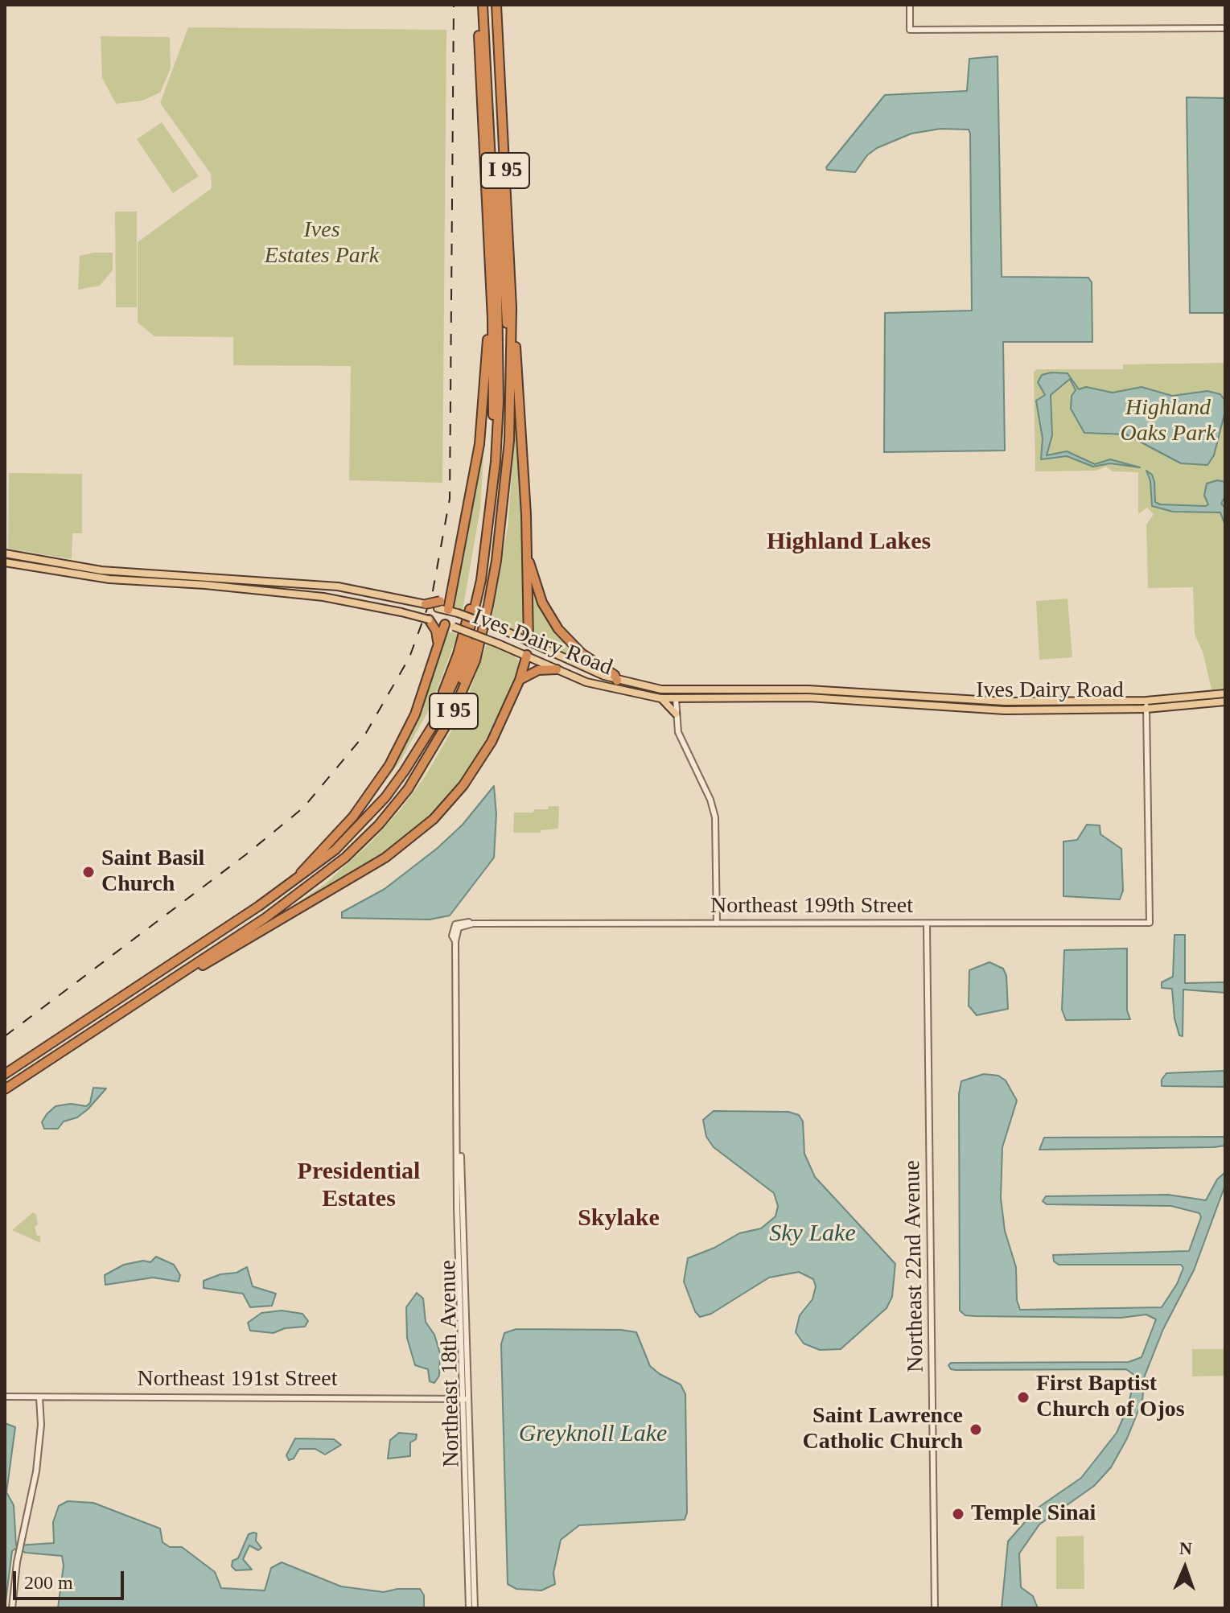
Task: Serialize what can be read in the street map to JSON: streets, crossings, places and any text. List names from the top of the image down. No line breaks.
{"streets":{"highway":["I 95"],"main road":["Ives Dairy Road"],"street":["Northeast 199th Street","Northeast 22nd Avenue","Northeast 18th Avenue","Northeast 191st Street"]},"crossings":[["Ives Dairy Road","Northeast 199th Street"],["Northeast 199th Street","Northeast 22nd Avenue"],["Northeast 199th Street","Northeast 18th Avenue"],["Northeast 18th Avenue","Northeast 191st Street"]],"districts":["Highland Lakes","Presidential Estates","Skylake"],"water":["Sky Lake","Greyknoll Lake"],"parks":["Ives Estates Park","Highland Oaks Park"],"places":["Saint Basil Church","First Baptist Church of Ojos","Saint Lawrence Catholic Church","Temple Sinai"],"scale_bar":"200 m","north":"top"}
